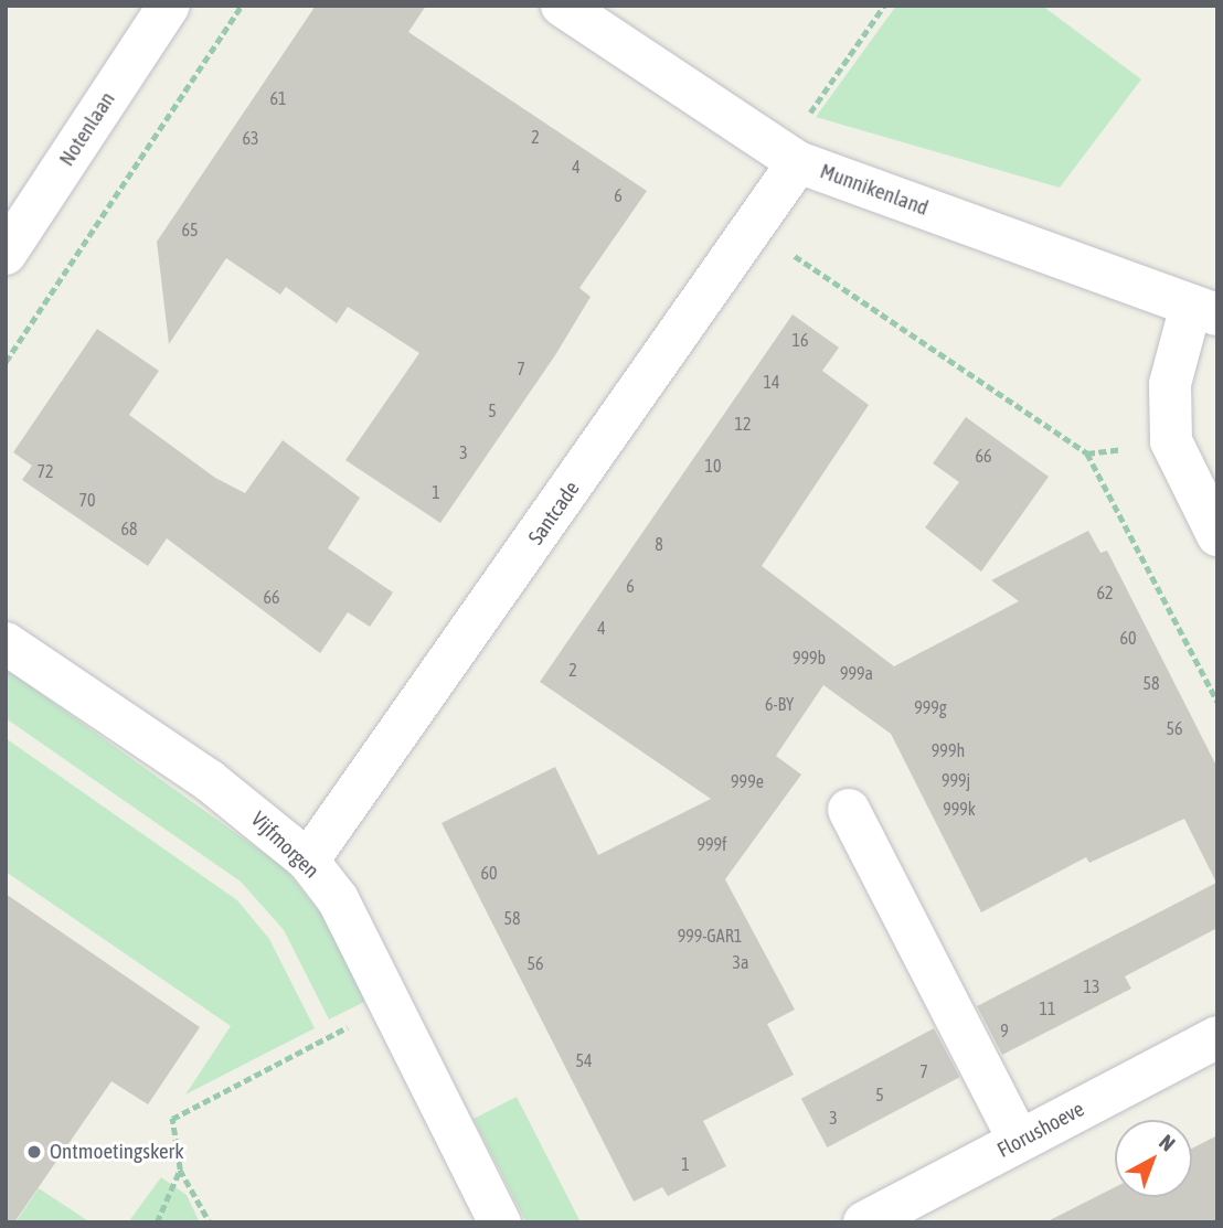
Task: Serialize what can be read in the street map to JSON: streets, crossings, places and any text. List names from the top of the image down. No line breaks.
{"streets":{"street":["Notenlaan","Munnikenland","Santcade","Vijfmorgen","Florushoeve"]},"crossings":[["Munnikenland","Santcade"],["Santcade","Vijfmorgen"]],"places":["Ontmoetingskerk"],"house_numbers":["61","2","63","4","6","65","16","7","14","5","12","3","66","10","72","1","70","68","8","6","62","66","4","60","999b","2","999a","58","6-BY","999g","56","999h","999j","999e","999k","999f","60","58","999-GAR1","3a","56","13","11","9","54","7","5","3","1"],"north":"top right"}
